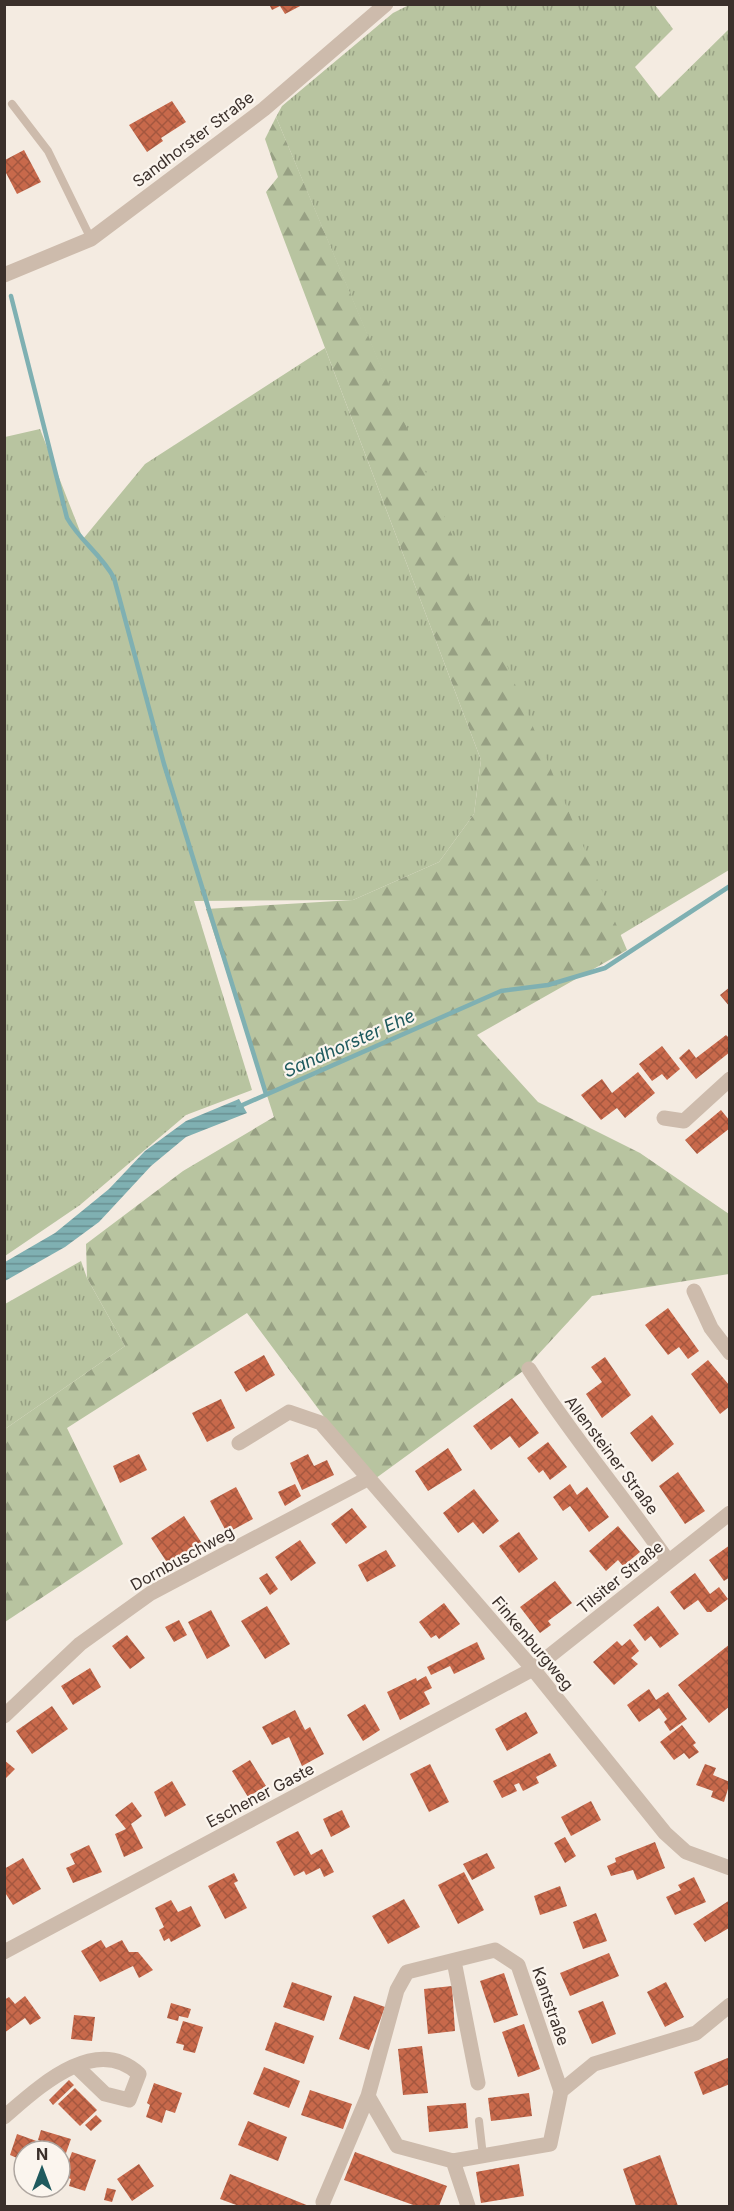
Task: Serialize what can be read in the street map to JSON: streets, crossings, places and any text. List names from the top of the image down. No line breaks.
{"streets":{"street":["Sandhorster Straße","Allensteiner Straße","Dornbuschweg","Tilsiter Straße","Finkenburgweg","Eschener Gaste","Kantstraße"]},"crossings":[["Allensteiner Straße","Tilsiter Straße"],["Dornbuschweg","Finkenburgweg"],["Tilsiter Straße","Finkenburgweg"],["Tilsiter Straße","Eschener Gaste"],["Finkenburgweg","Eschener Gaste"]],"water":["Sandhorster Ehe"],"north":"top"}
